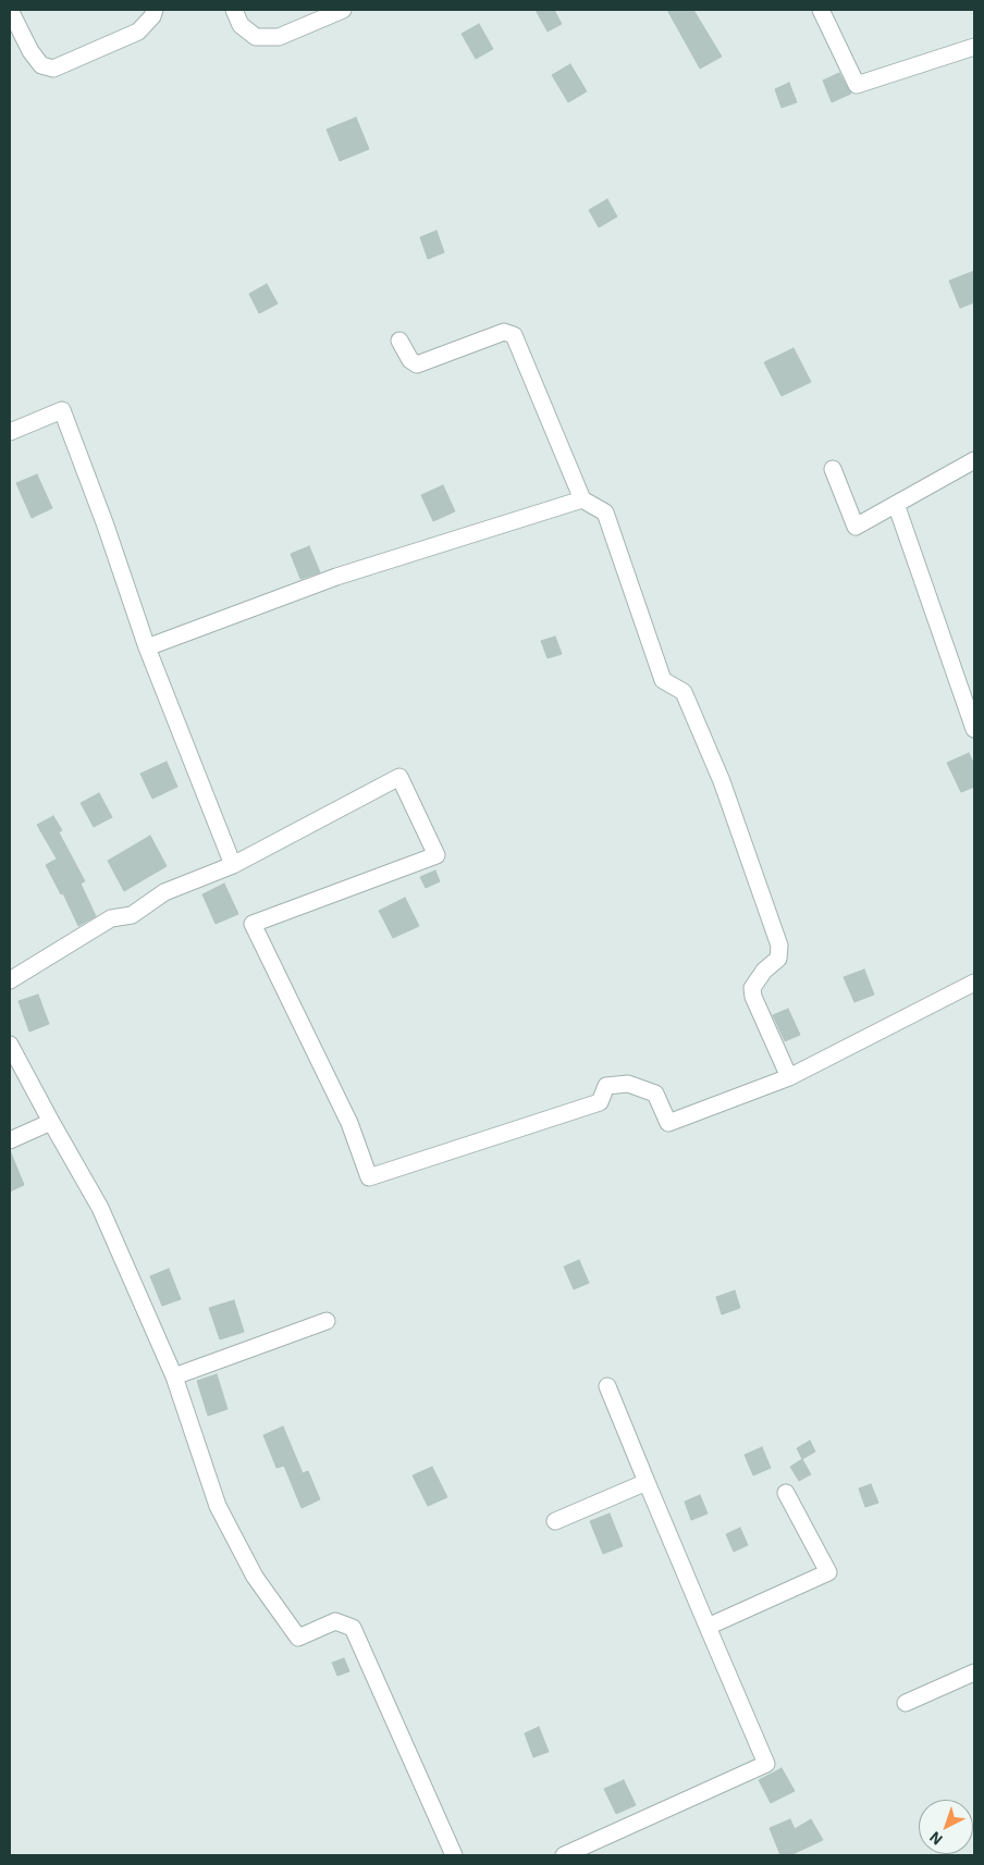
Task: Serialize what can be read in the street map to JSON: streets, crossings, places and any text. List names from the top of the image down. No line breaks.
{"north":"bottom left"}
